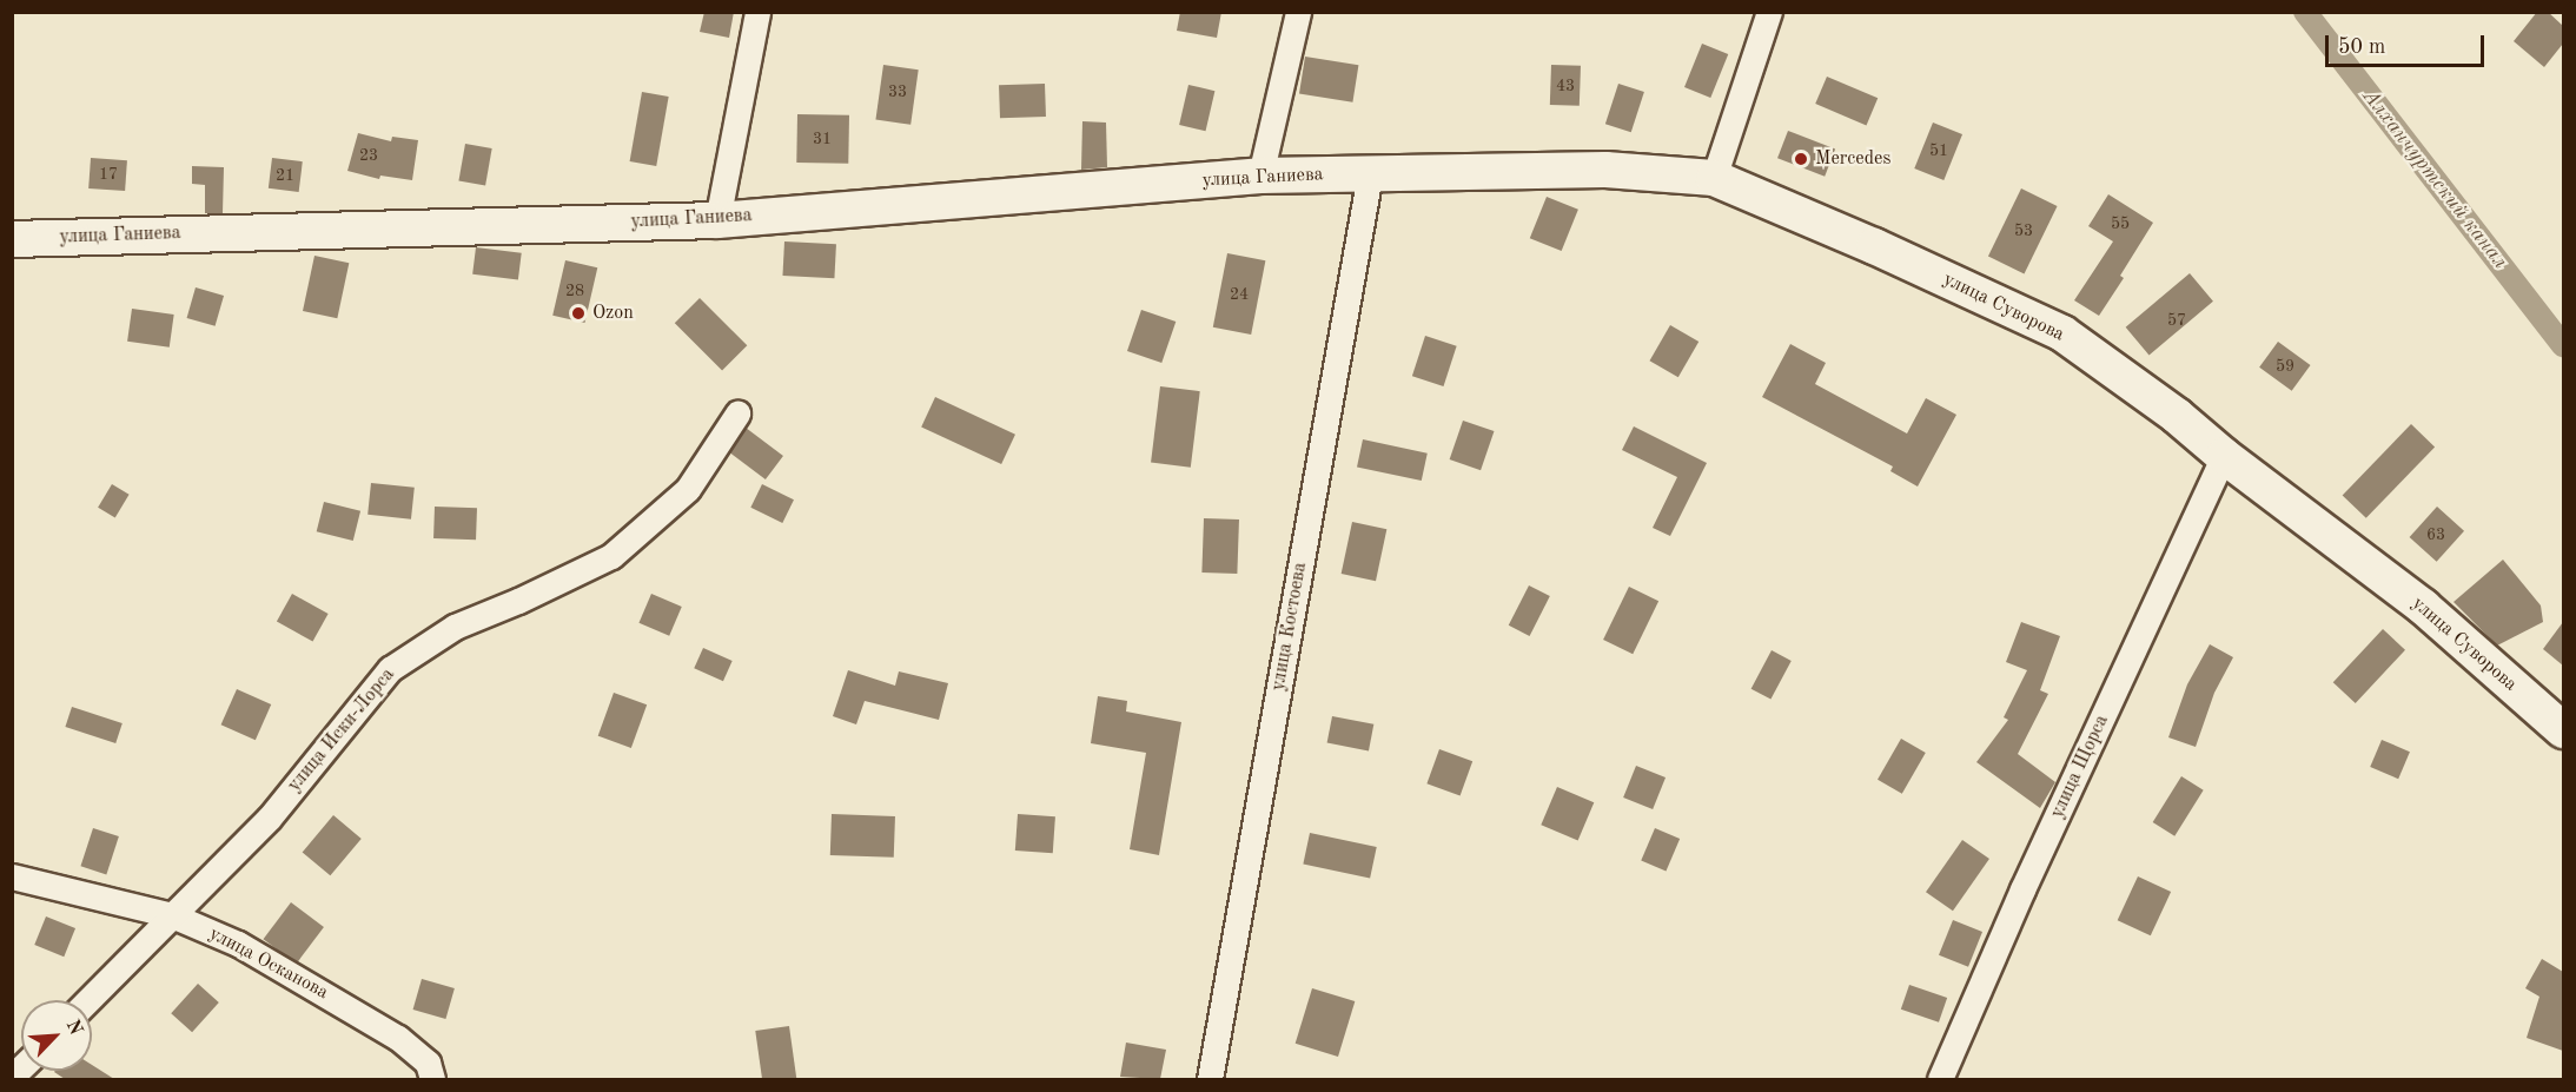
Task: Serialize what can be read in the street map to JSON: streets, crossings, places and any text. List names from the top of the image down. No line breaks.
{"streets":{"main road":["улица Ганиева","улица Суворова"],"street":["улица Костоева","улица Иски-Лорса","улица Щорса","улица Осканова"]},"crossings":[["улица Ганиева","улица Суворова"],["улица Ганиева","улица Костоева"],["улица Суворова","улица Костоева"],["улица Суворова","улица Щорса"],["улица Иски-Лорса","улица Осканова"]],"water":["Алханчуртский канал"],"places":["Mercedes","Ozon"],"house_numbers":["43","33","31","51","23","17","21","55","53","28","24","57","59","63"],"scale_bar":"50 m","north":"top right"}
